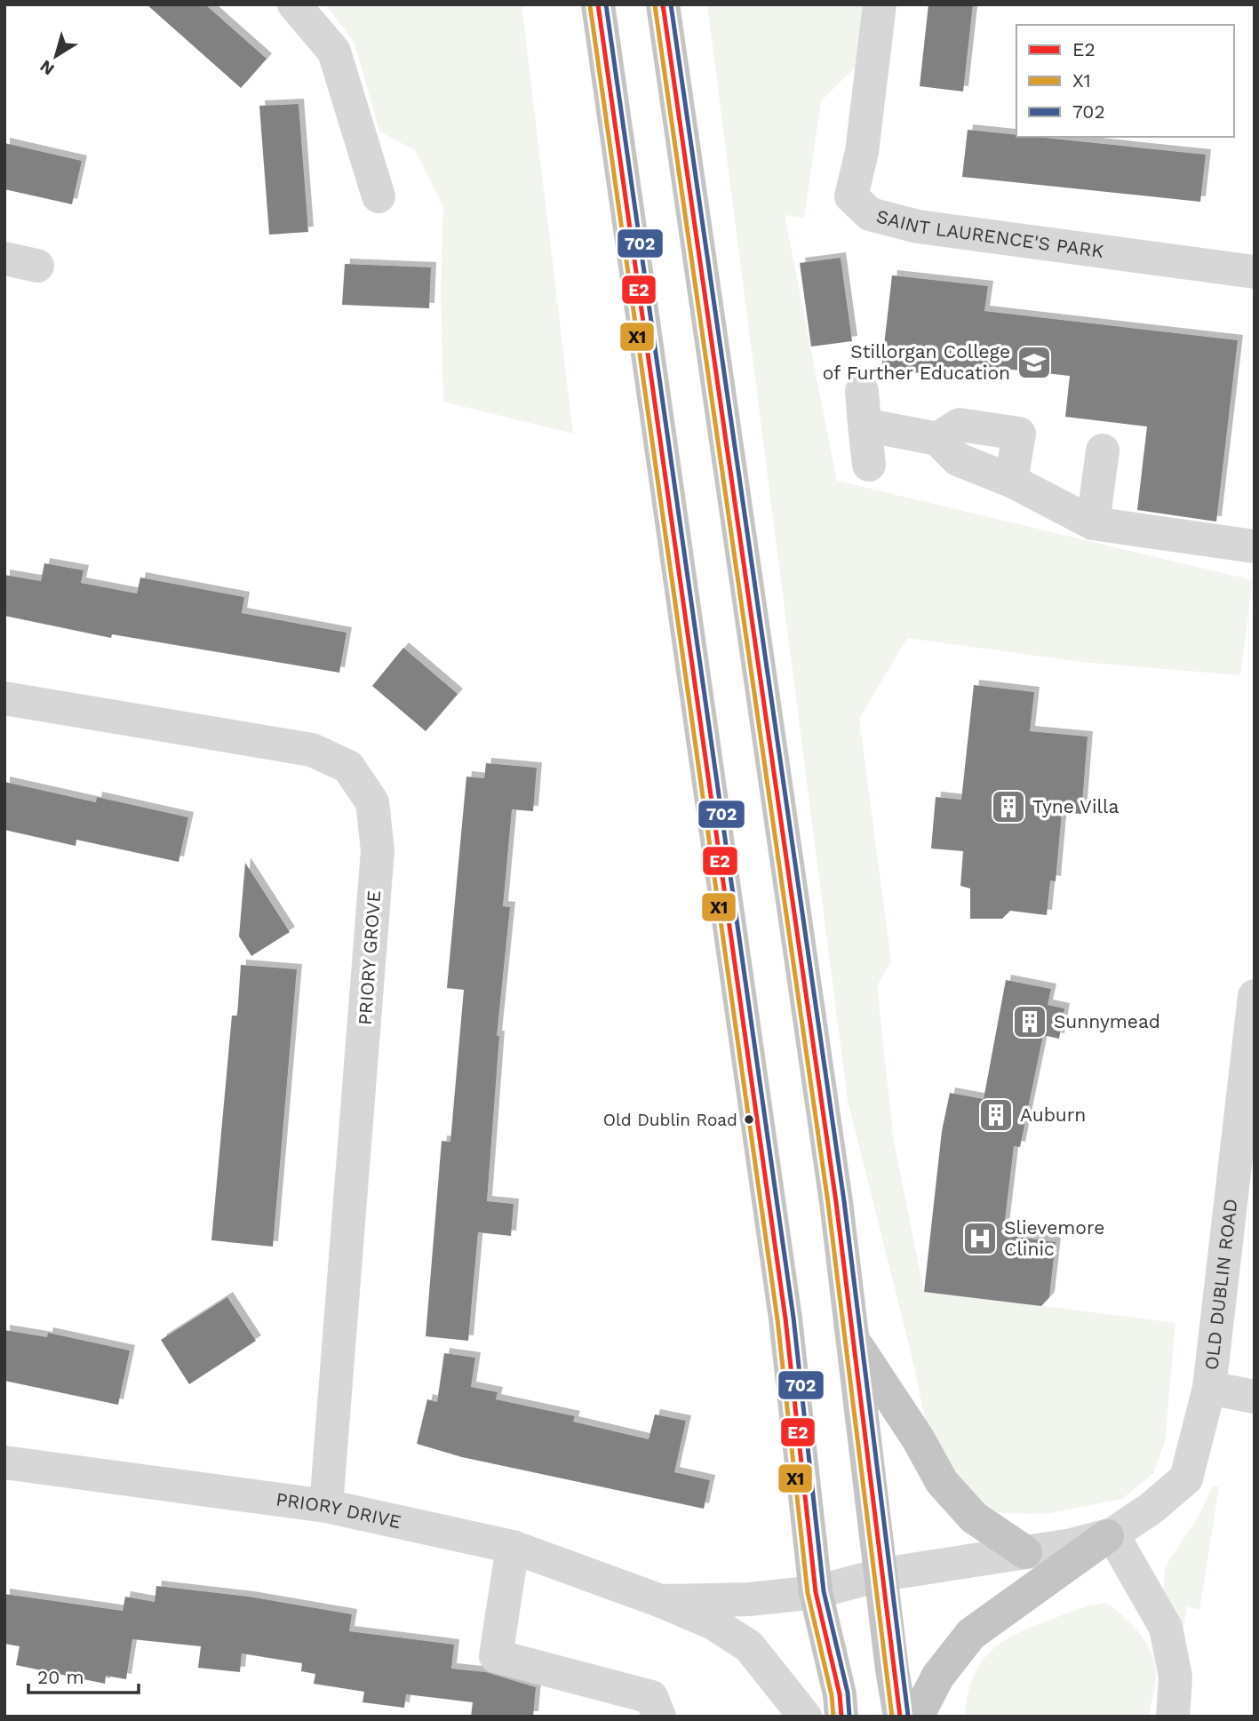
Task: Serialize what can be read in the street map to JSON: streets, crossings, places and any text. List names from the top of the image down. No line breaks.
{"streets":{"street":["SAINT LAURENCE'S PARK","PRIORY GROVE","OLD DUBLIN ROAD","PRIORY DRIVE"]},"crossings":[["PRIORY GROVE","PRIORY DRIVE"],["OLD DUBLIN ROAD","PRIORY DRIVE"]],"places":{"school or university":["Stillorgan College of Further Education"],"building":["Tyne Villa","Sunnymead","Auburn"],"other":["Old Dublin Road"],"hospital":["Slievemore Clinic"]},"lines":["transit line E2","transit line 702","transit line X1"],"legend":["E2","X1","702"],"scale_bar":"20 m","north":"bottom left"}
